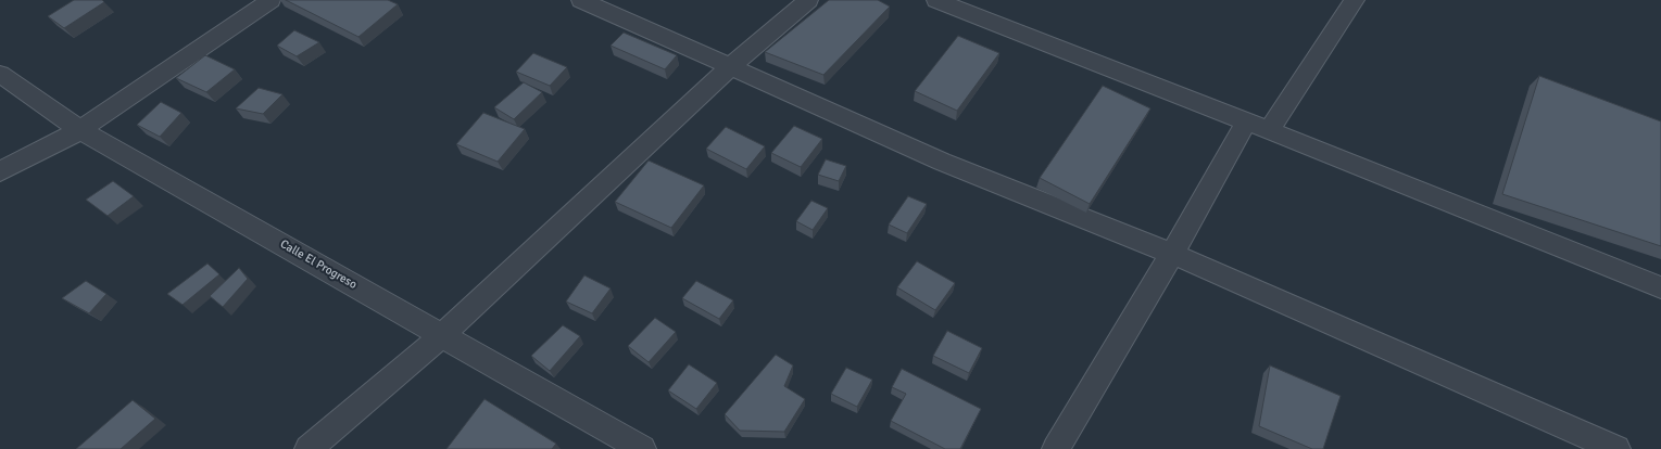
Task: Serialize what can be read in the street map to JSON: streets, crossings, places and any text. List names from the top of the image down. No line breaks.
{"streets":{"street":["Calle El Progreso"]}}
